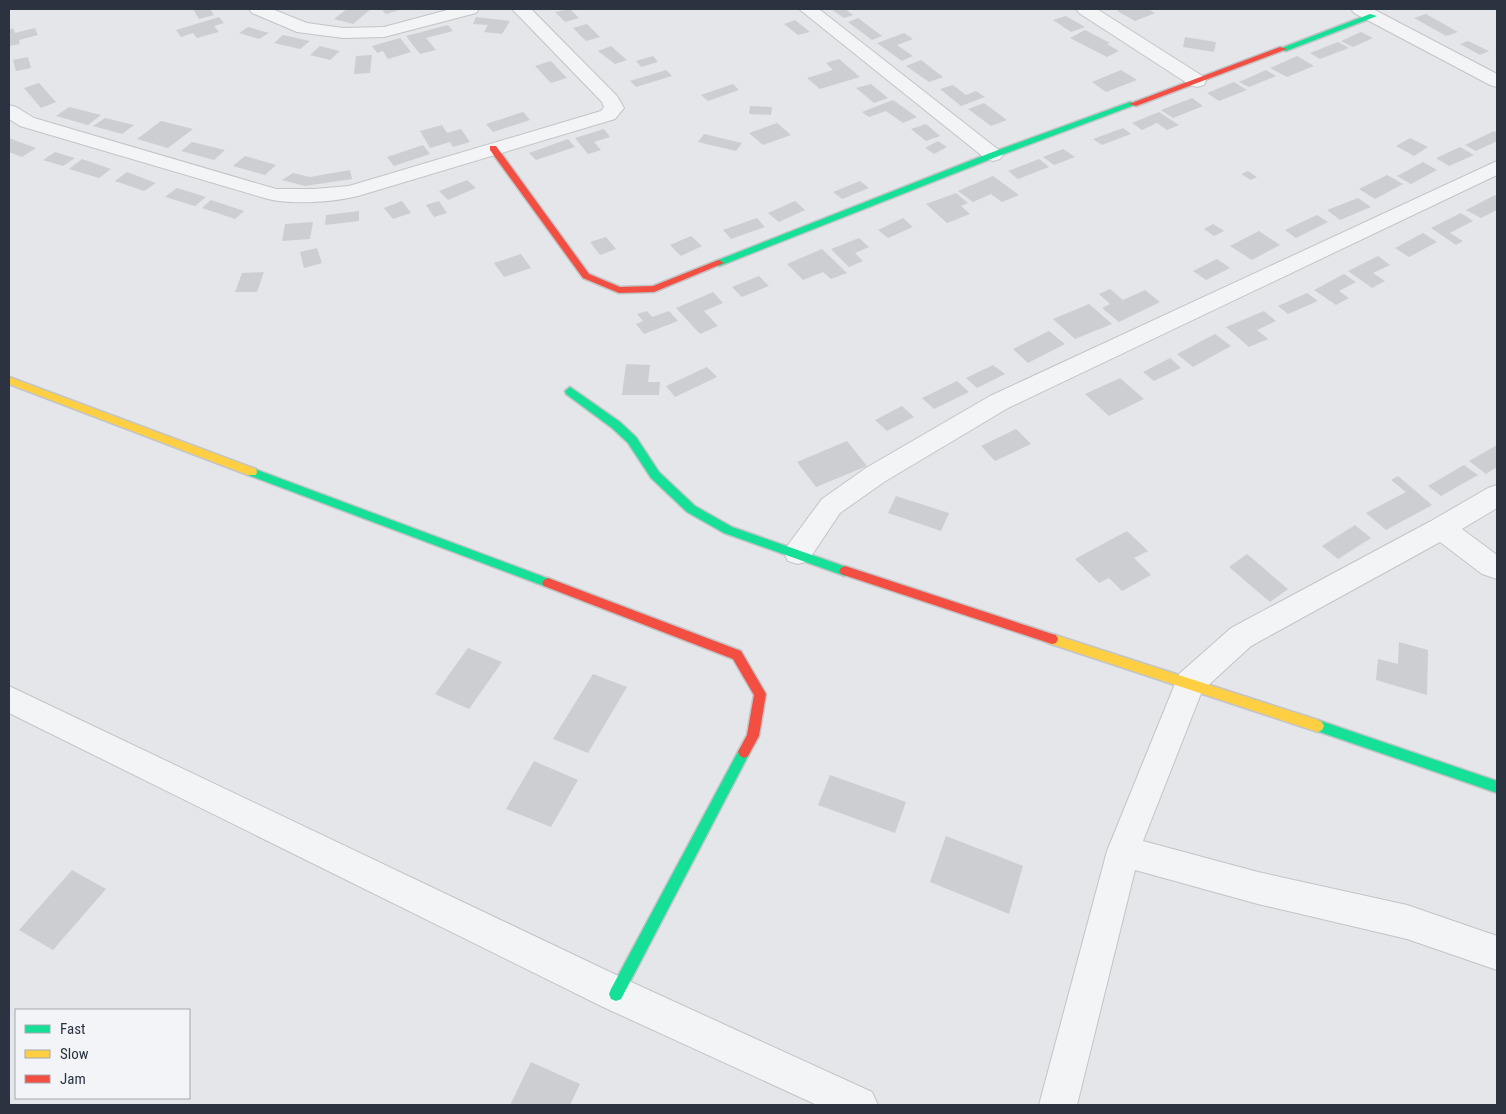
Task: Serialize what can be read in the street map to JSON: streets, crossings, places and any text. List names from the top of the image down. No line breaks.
{"legend":["Fast","Slow","Jam"]}
